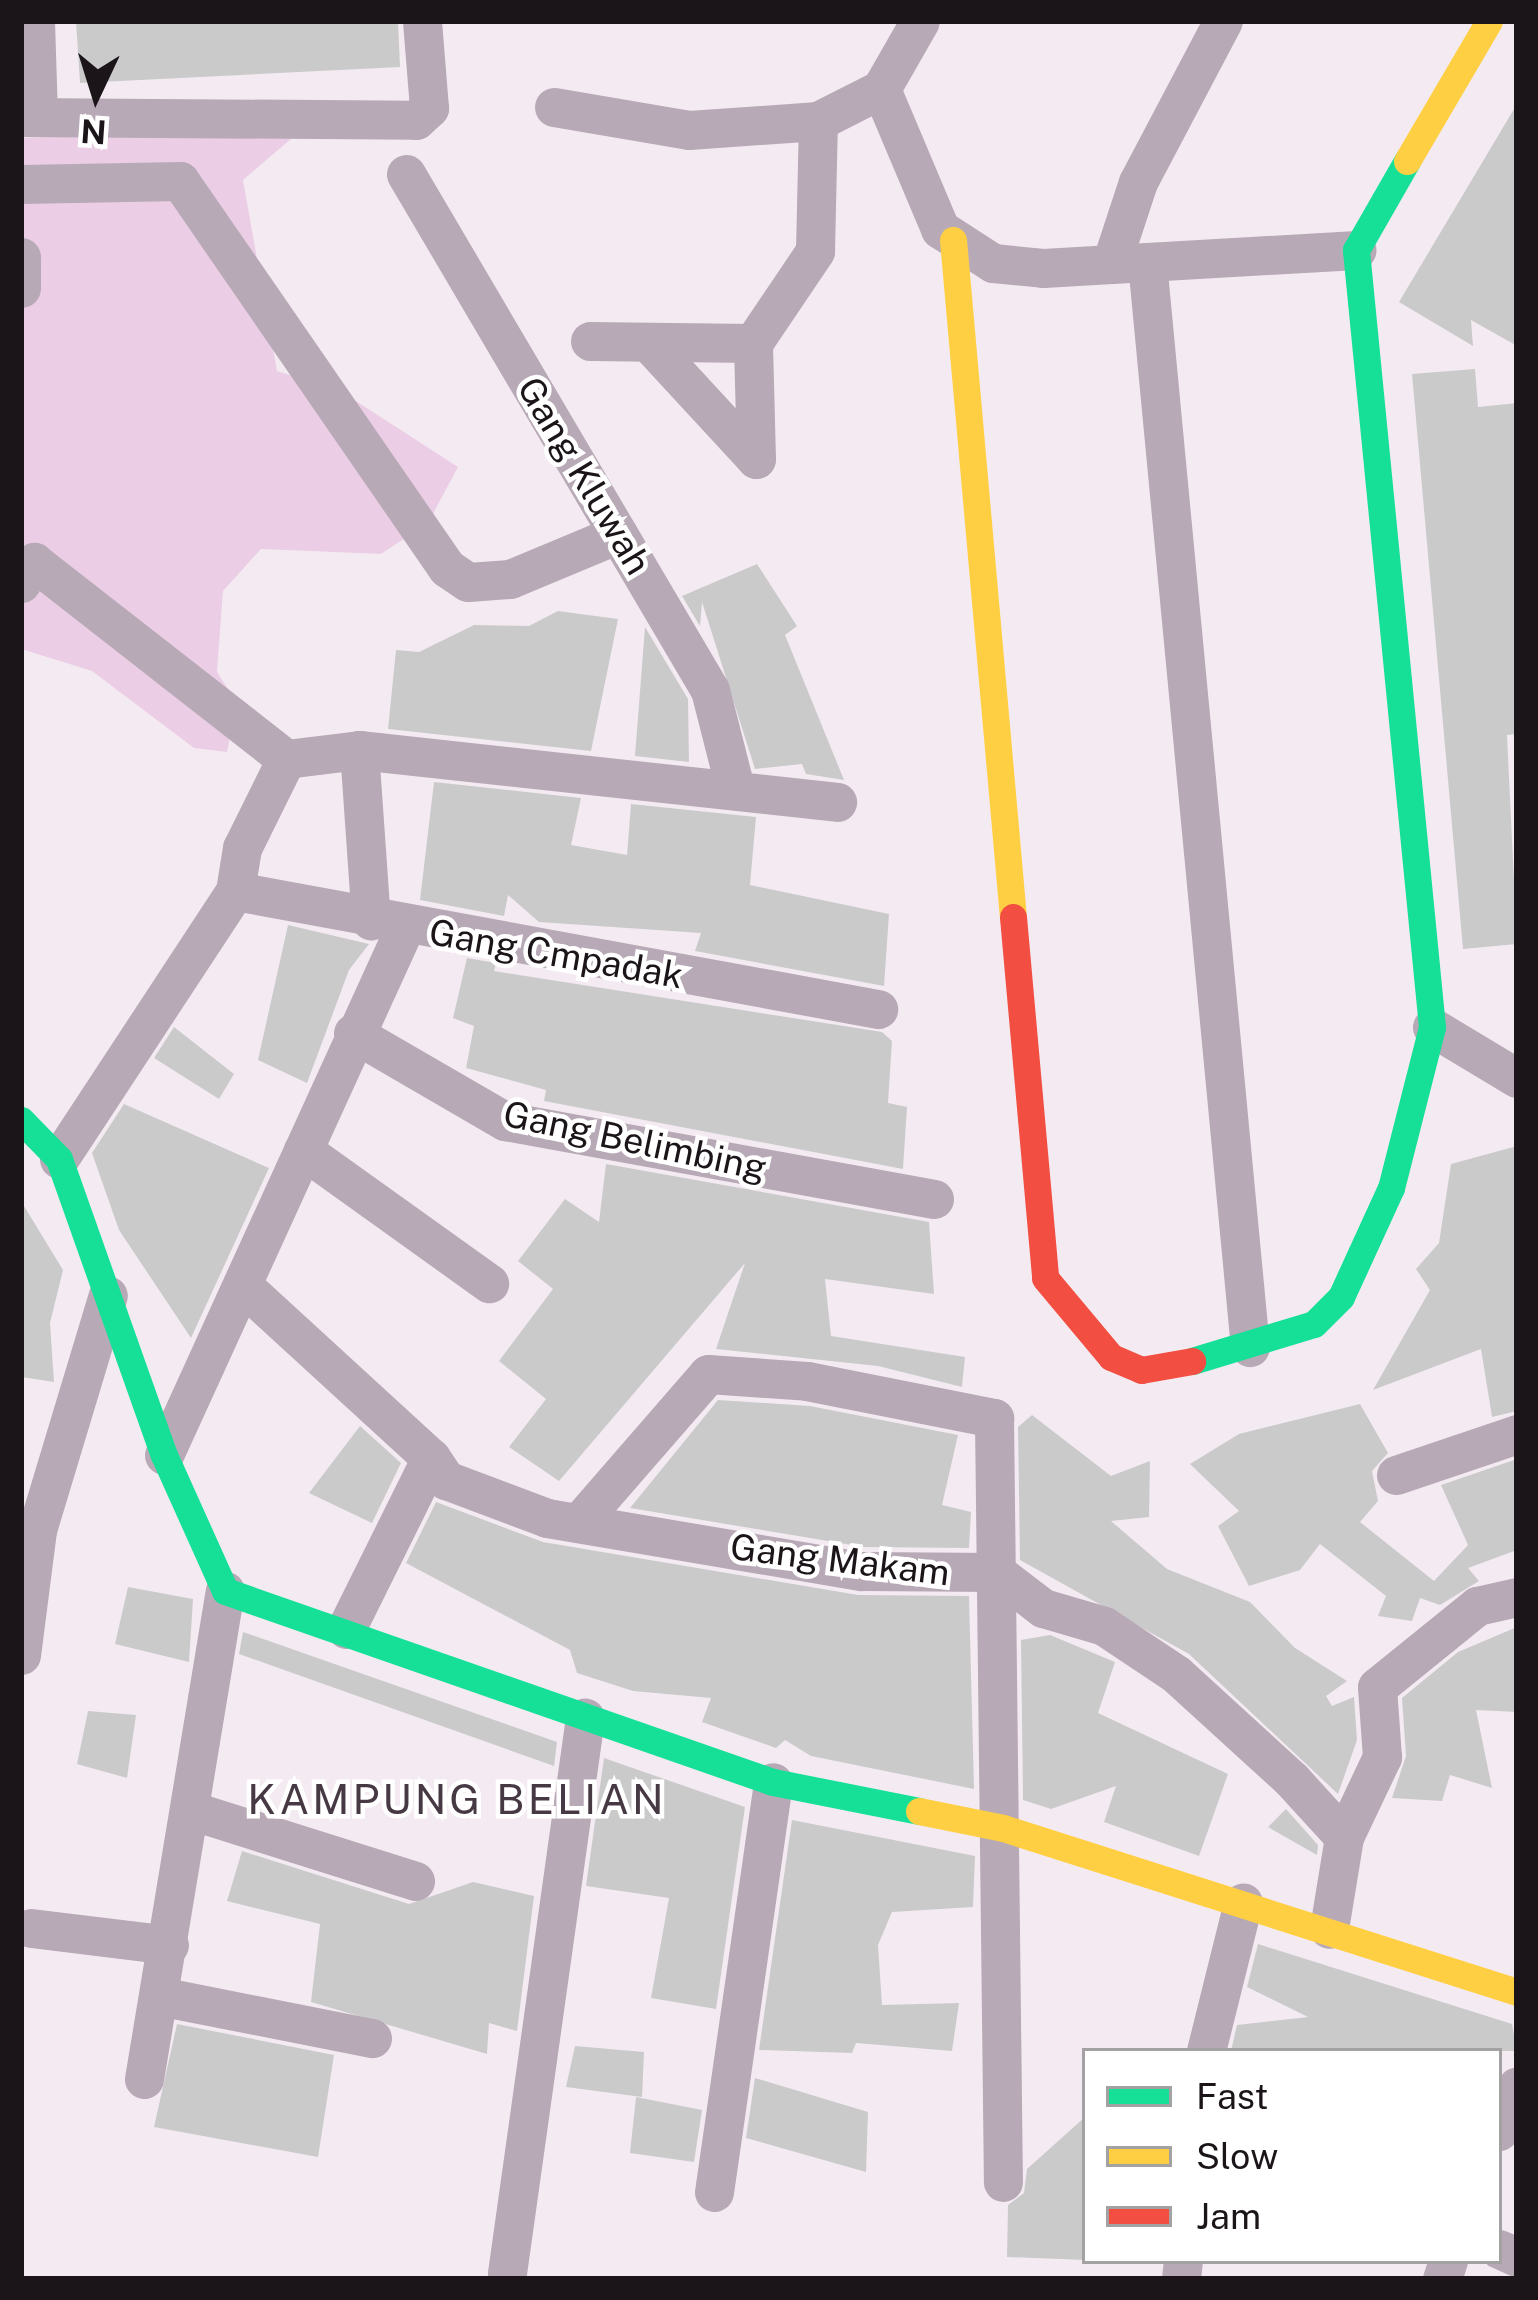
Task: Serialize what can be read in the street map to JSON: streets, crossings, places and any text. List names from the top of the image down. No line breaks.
{"streets":{"street":["Gang Kluwah","Gang Cmpadak","Gang Belimbing","Gang Makam"]},"districts":["KAMPUNG BELIAN"],"legend":["Fast","Slow","Jam"],"north":"bottom"}
